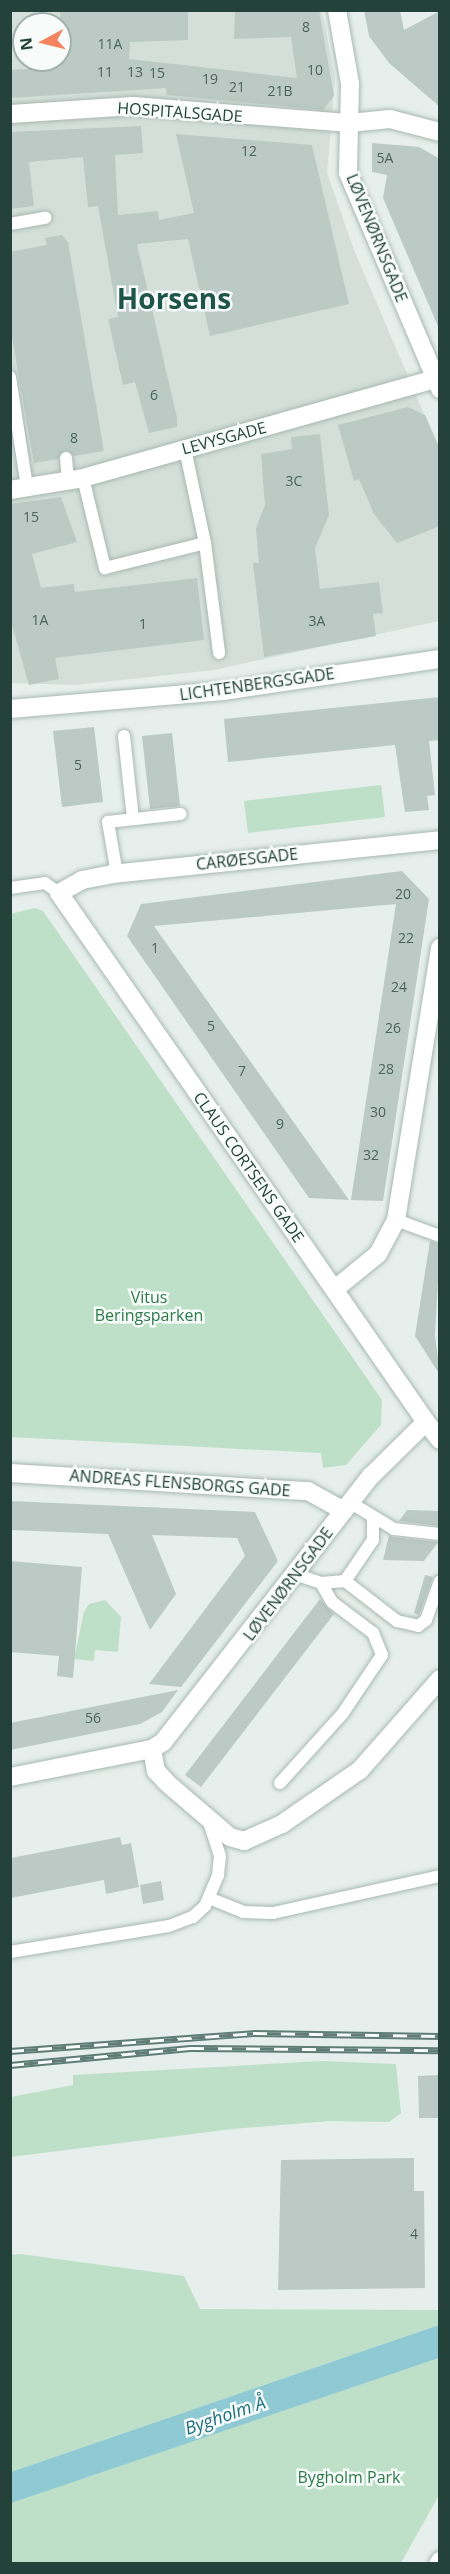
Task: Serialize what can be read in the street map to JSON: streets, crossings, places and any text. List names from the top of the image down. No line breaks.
{"streets":{"street":["HOSPITALSGADE","LØVENØRNSGADE","LEVYSGADE","LICHTENBERGSGADE","CARØESGADE","CLAUS CORTSENS GADE","ANDREAS FLENSBORGS GADE"]},"crossings":[["HOSPITALSGADE","LØVENØRNSGADE"],["LØVENØRNSGADE","LEVYSGADE"],["LØVENØRNSGADE","CLAUS CORTSENS GADE"],["LØVENØRNSGADE","ANDREAS FLENSBORGS GADE"],["CARØESGADE","CLAUS CORTSENS GADE"]],"districts":["Horsens"],"water":["Bygholm Å"],"parks":["Vitus Beringsparken","Bygholm Park"],"house_numbers":["8","11A","10","11","13","15","19","21","21B","12","5A","6","8","3C","15","1A","3A","1","5","20","22","1","24","5","26","28","7","30","9","32","56","4"],"north":"left"}
